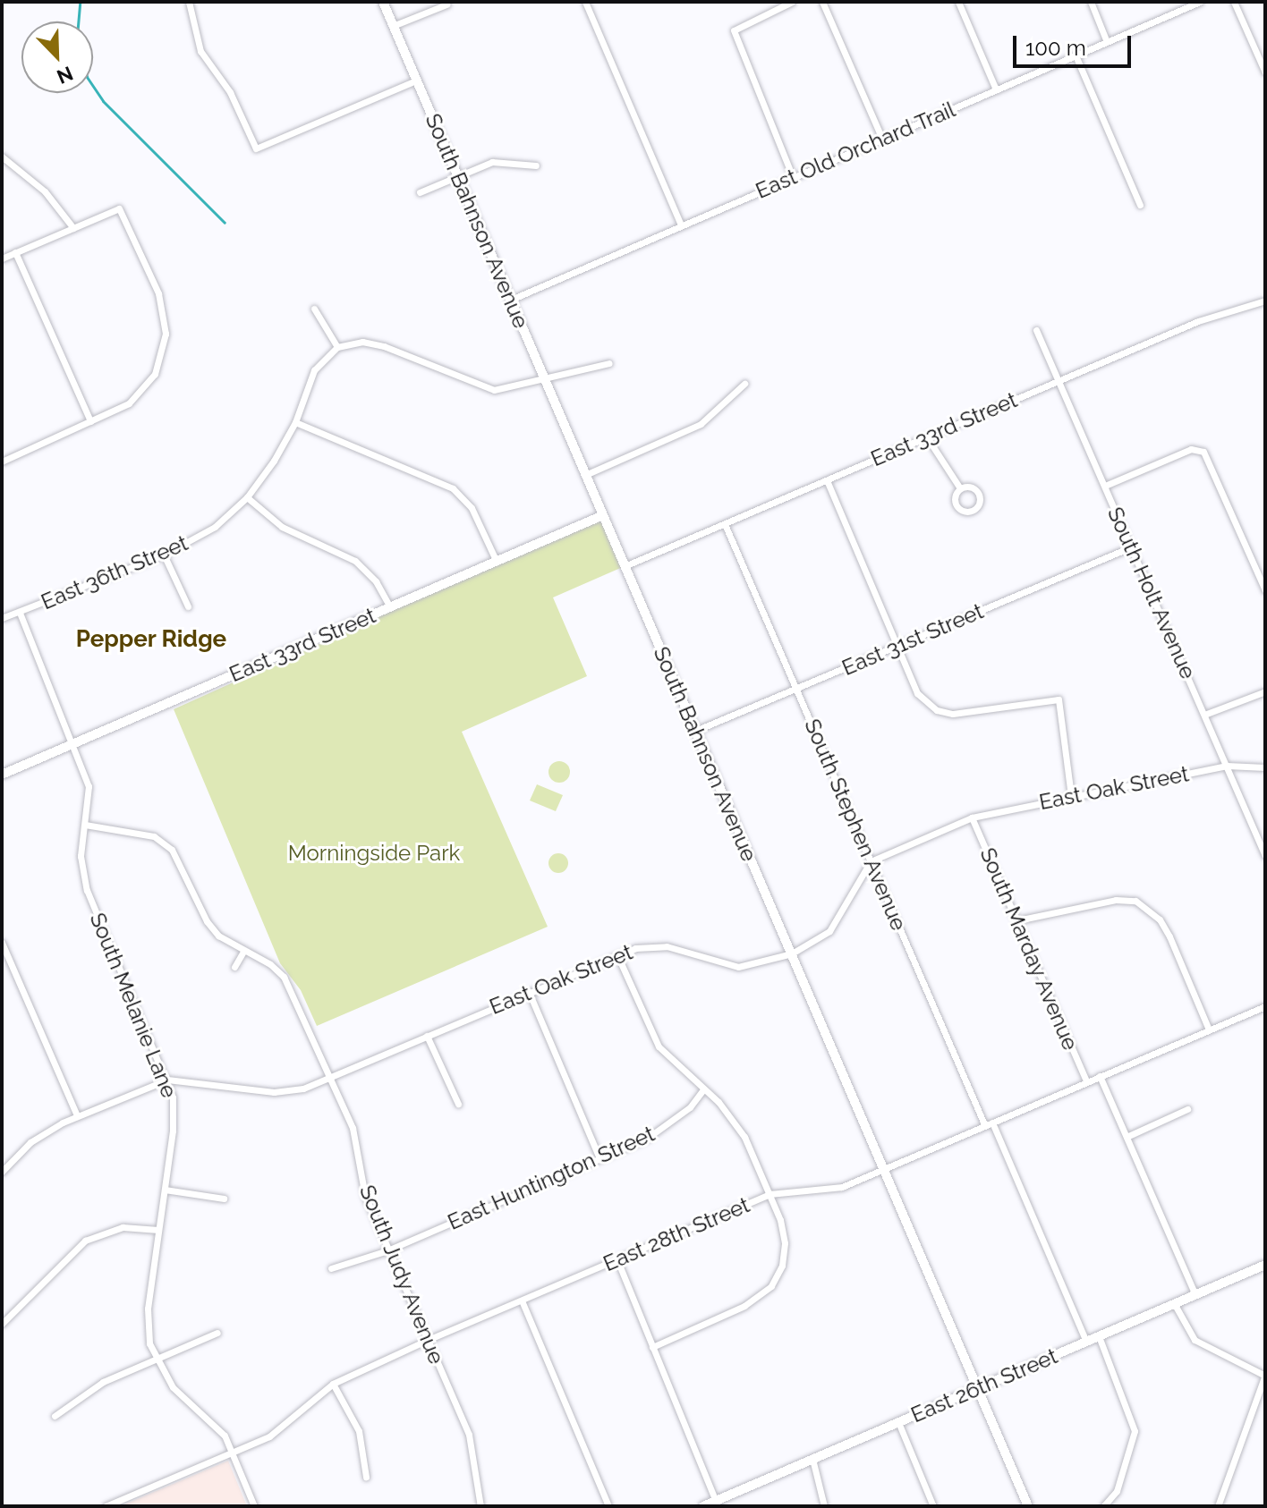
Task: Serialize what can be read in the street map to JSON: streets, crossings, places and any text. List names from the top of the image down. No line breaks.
{"streets":{"street":["East Old Orchard Trail","South Bahnson Avenue","East 33rd Street","East 36th Street","South Holt Avenue","East 31st Street","East Oak Street","South Stephen Avenue","South Marday Avenue","South Melanie Lane","East Huntington Street","East 28th Street","South Judy Avenue","East 26th Street"]},"crossings":[["East Old Orchard Trail","South Bahnson Avenue"],["South Bahnson Avenue","East 33rd Street"],["South Bahnson Avenue","East 31st Street"],["South Bahnson Avenue","East Oak Street"],["South Bahnson Avenue","East 28th Street"],["South Bahnson Avenue","East 26th Street"],["East 33rd Street","South Holt Avenue"],["East 33rd Street","South Stephen Avenue"],["East 33rd Street","South Melanie Lane"],["East 36th Street","South Melanie Lane"],["South Holt Avenue","East 31st Street"],["South Holt Avenue","East Oak Street"],["East 31st Street","South Stephen Avenue"],["East Oak Street","South Stephen Avenue"],["East Oak Street","South Marday Avenue"],["East Oak Street","South Melanie Lane"],["East Oak Street","South Judy Avenue"],["South Stephen Avenue","East 28th Street"],["South Stephen Avenue","East 26th Street"],["South Marday Avenue","East 28th Street"],["South Melanie Lane","East 28th Street"],["South Melanie Lane","South Judy Avenue"],["East Huntington Street","South Judy Avenue"],["East 28th Street","South Judy Avenue"]],"districts":["Pepper Ridge"],"parks":["Morningside Park"],"scale_bar":"100 m","north":"bottom right"}
